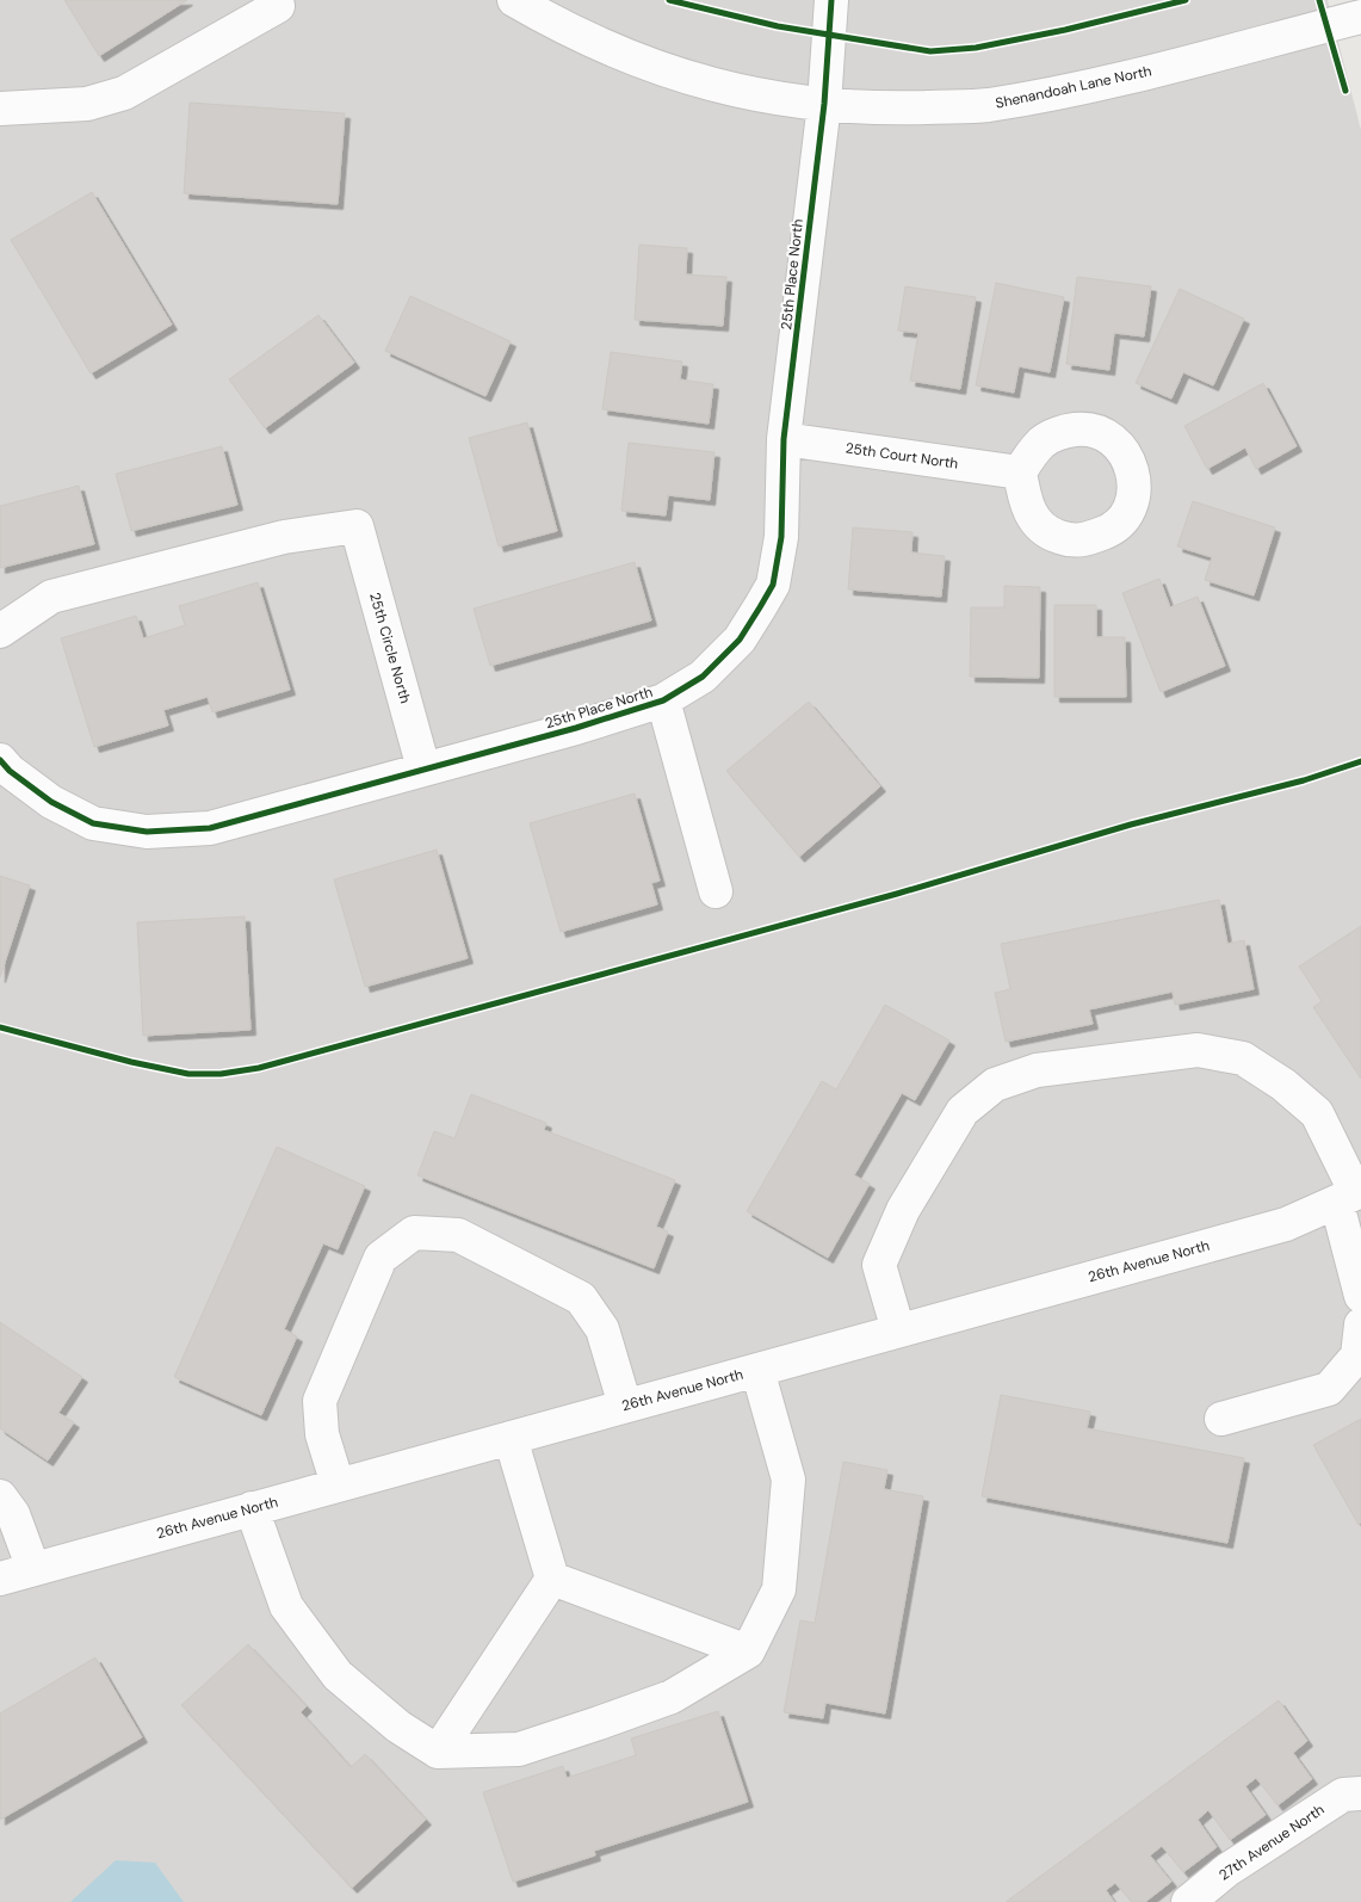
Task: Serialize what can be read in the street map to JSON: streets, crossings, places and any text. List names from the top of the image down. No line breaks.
{"streets":{"street":["Shenandoah Lane North","25th Place North","25th Court North","25th Circle North","26th Avenue North","27th Avenue North"]},"crossings":[["Shenandoah Lane North","25th Place North"],["25th Place North","25th Court North"],["25th Place North","25th Circle North"]]}
